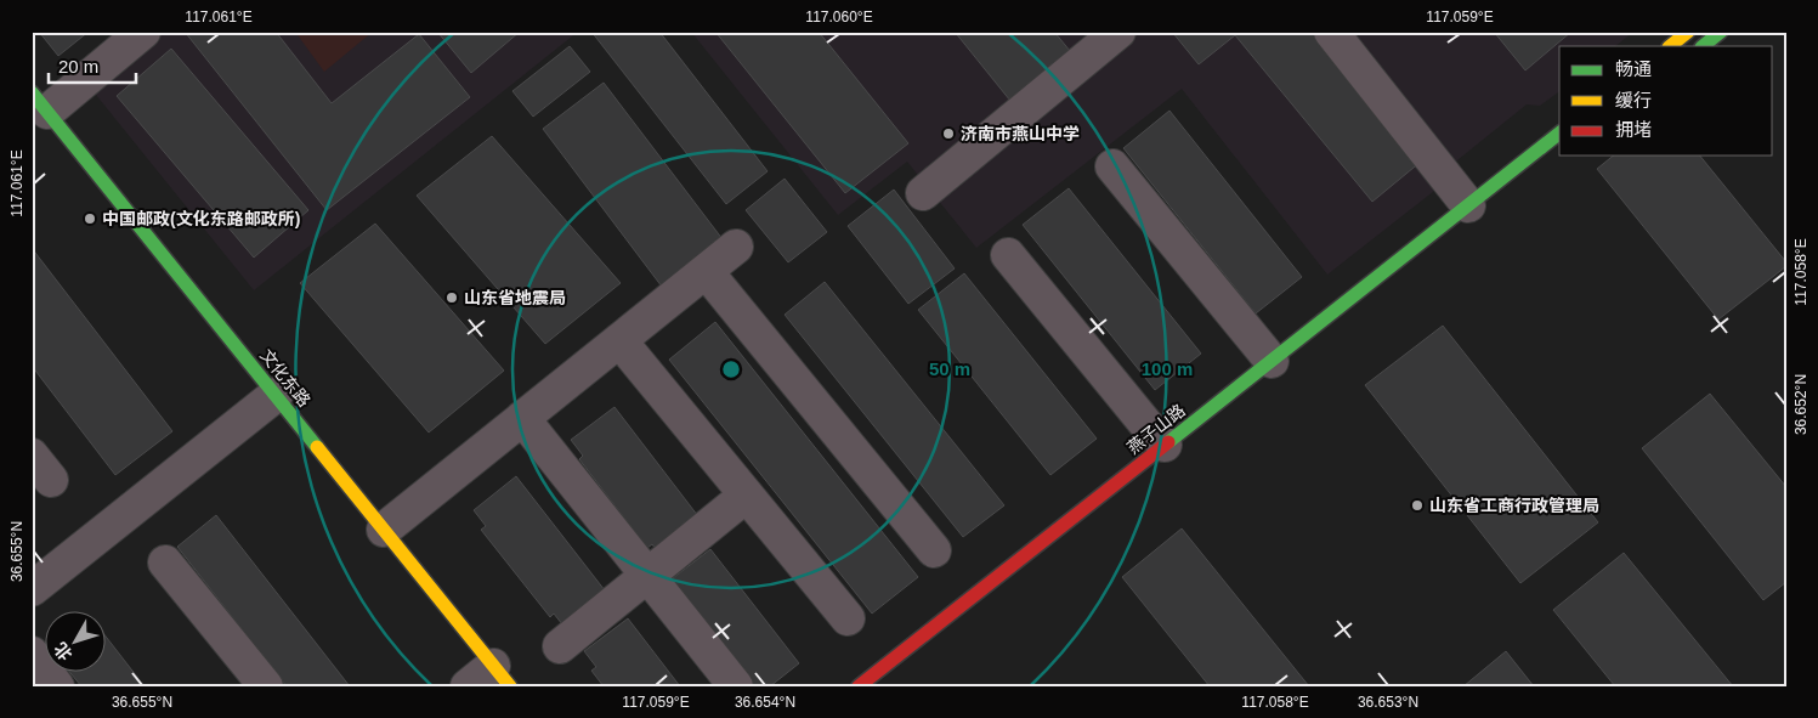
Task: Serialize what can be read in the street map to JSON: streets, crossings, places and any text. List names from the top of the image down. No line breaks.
{"streets":{"street":["文化东路","燕子山路"]},"places":["济南市燕山中学","中国邮政(文化东路邮政所)","山东省地震局","山东省工商行政管理局"],"legend":["畅通","缓行","拥堵"],"scale_bar":"20 m","north":"bottom left","coordinates":["117.061°E","117.060°E","117.059°E","117.058°E","36.652°N","36.655°N","36.654°N","36.653°N"],"rings":["50 m","100 m"]}
